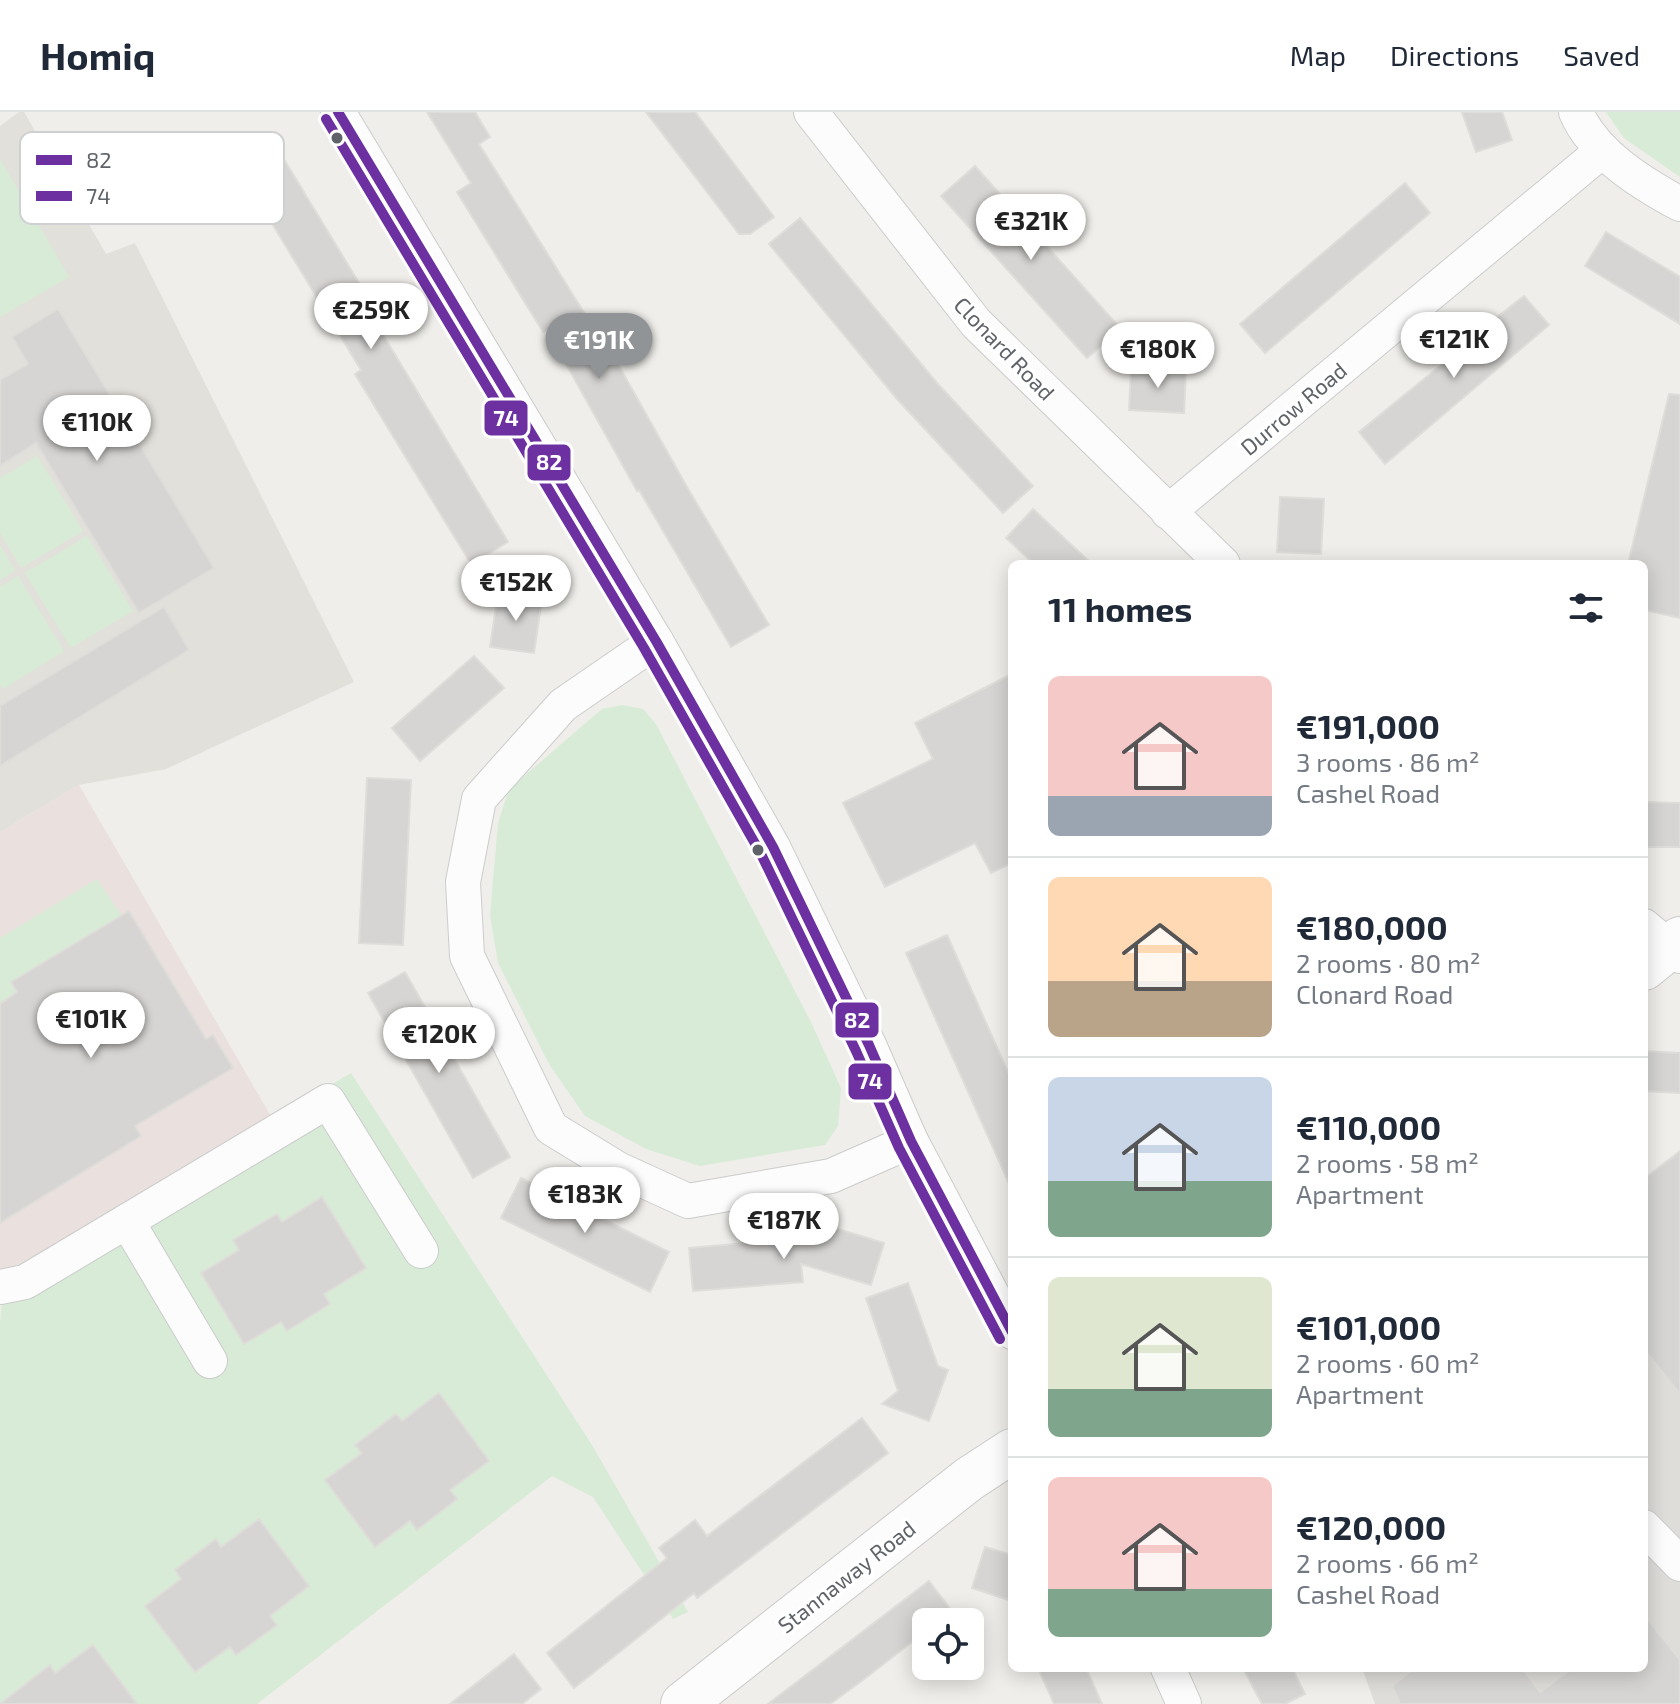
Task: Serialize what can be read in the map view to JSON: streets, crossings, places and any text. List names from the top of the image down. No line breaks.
{"streets":{"street":["Clonard Road","Durrow Road","Stannaway Road"]},"crossings":[["Clonard Road","Durrow Road"]],"lines":["transit line 82","transit line 74"],"legend":["82","74"],"page":{"header":"Homiq","nav":["Map","Directions","Saved"],"price":["€321K","€259K","€121K","€191K","€180K","€110K","€152K","€101K","€120K","€183K","€187K"],"heading":"11 homes","list":[{"name":"€191,000","note":"3 rooms · 86 m² · Cashel Road"},{"name":"€180,000","note":"2 rooms · 80 m² · Clonard Road"},{"name":"€110,000","note":"2 rooms · 58 m² · Apartment"},{"name":"€101,000","note":"2 rooms · 60 m² · Apartment"},{"name":"€120,000","note":"2 rooms · 66 m² · Cashel Road"}]}}
